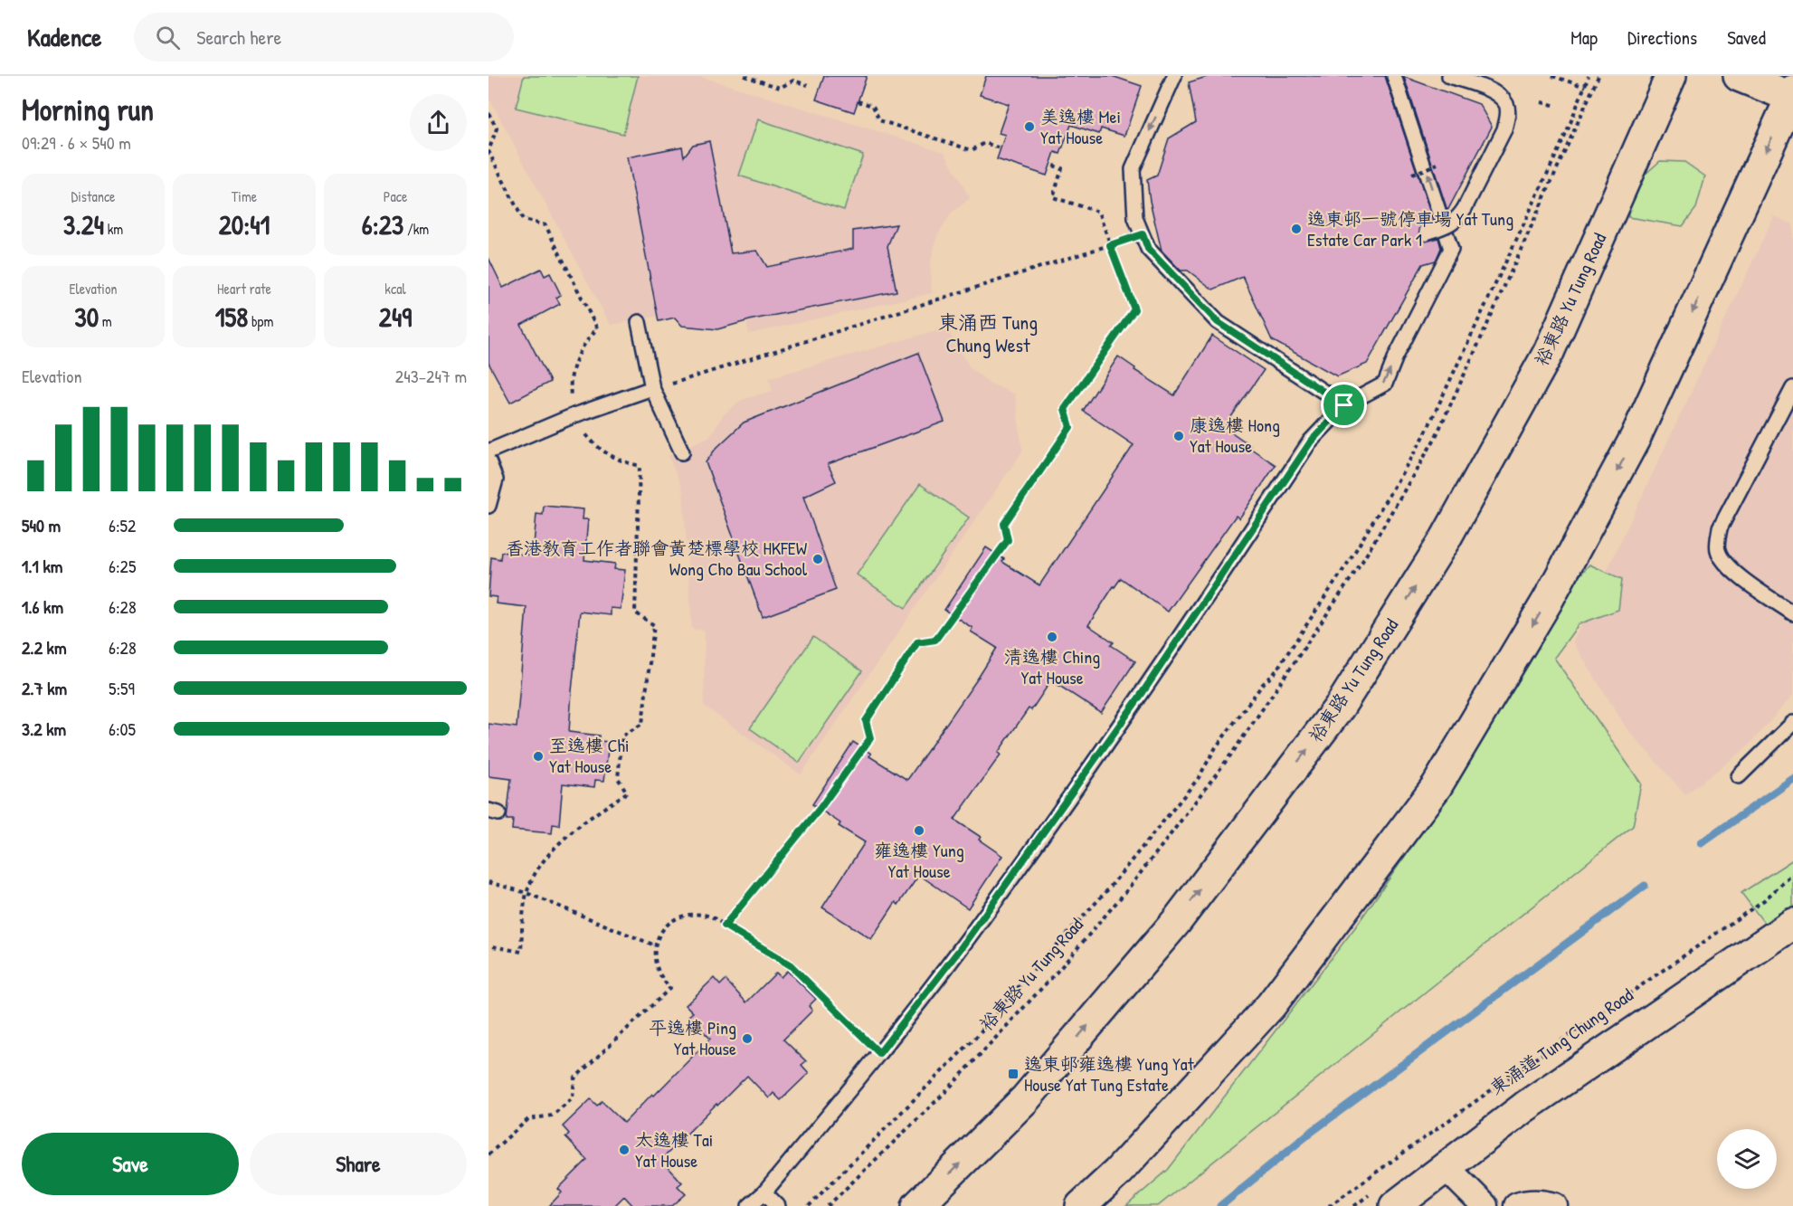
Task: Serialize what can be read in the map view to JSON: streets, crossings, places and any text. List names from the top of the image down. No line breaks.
{"streets":{"main road":["裕東路 Yu Tung Road","東涌道 Tung Chung Road"]},"districts":["東涌西 Tung Chung West"],"places":{"other":["美逸樓 Mei Yat House","逸東邨一號停車場 Yat Tung Estate Car Park 1","康逸樓 Hong Yat House","香港教育工作者聯會黃楚標學校 HKFEW Wong Cho Bau School","清逸樓 Ching Yat House","至逸樓 Chi Yat House","雍逸樓 Yung Yat House","平逸樓 Ping Yat House","太逸樓 Tai Yat House"],"transit":["逸東邨雍逸樓 Yung Yat House Yat Tung Estate"]},"page":{"header":"Kadence","search":"Search here","nav":["Map","Directions","Saved"],"heading":["Morning run","09:29 · 6 × 540 m"],"stats":[["Distance","3.24 km"],["Time","20:41"],["Pace","6:23 /km"],["Elevation","30 m"],["Heart rate","158 bpm"],["kcal","249"]],"chart":["Elevation","243–247 m"],"list":[{"name":"540 m","note":"6:52"},{"name":"1.1 km","note":"6:25"},{"name":"1.6 km","note":"6:28"},{"name":"2.2 km","note":"6:28"},{"name":"2.7 km","note":"5:59"},{"name":"3.2 km","note":"6:05"}],"buttons":["Save","Share"]}}
